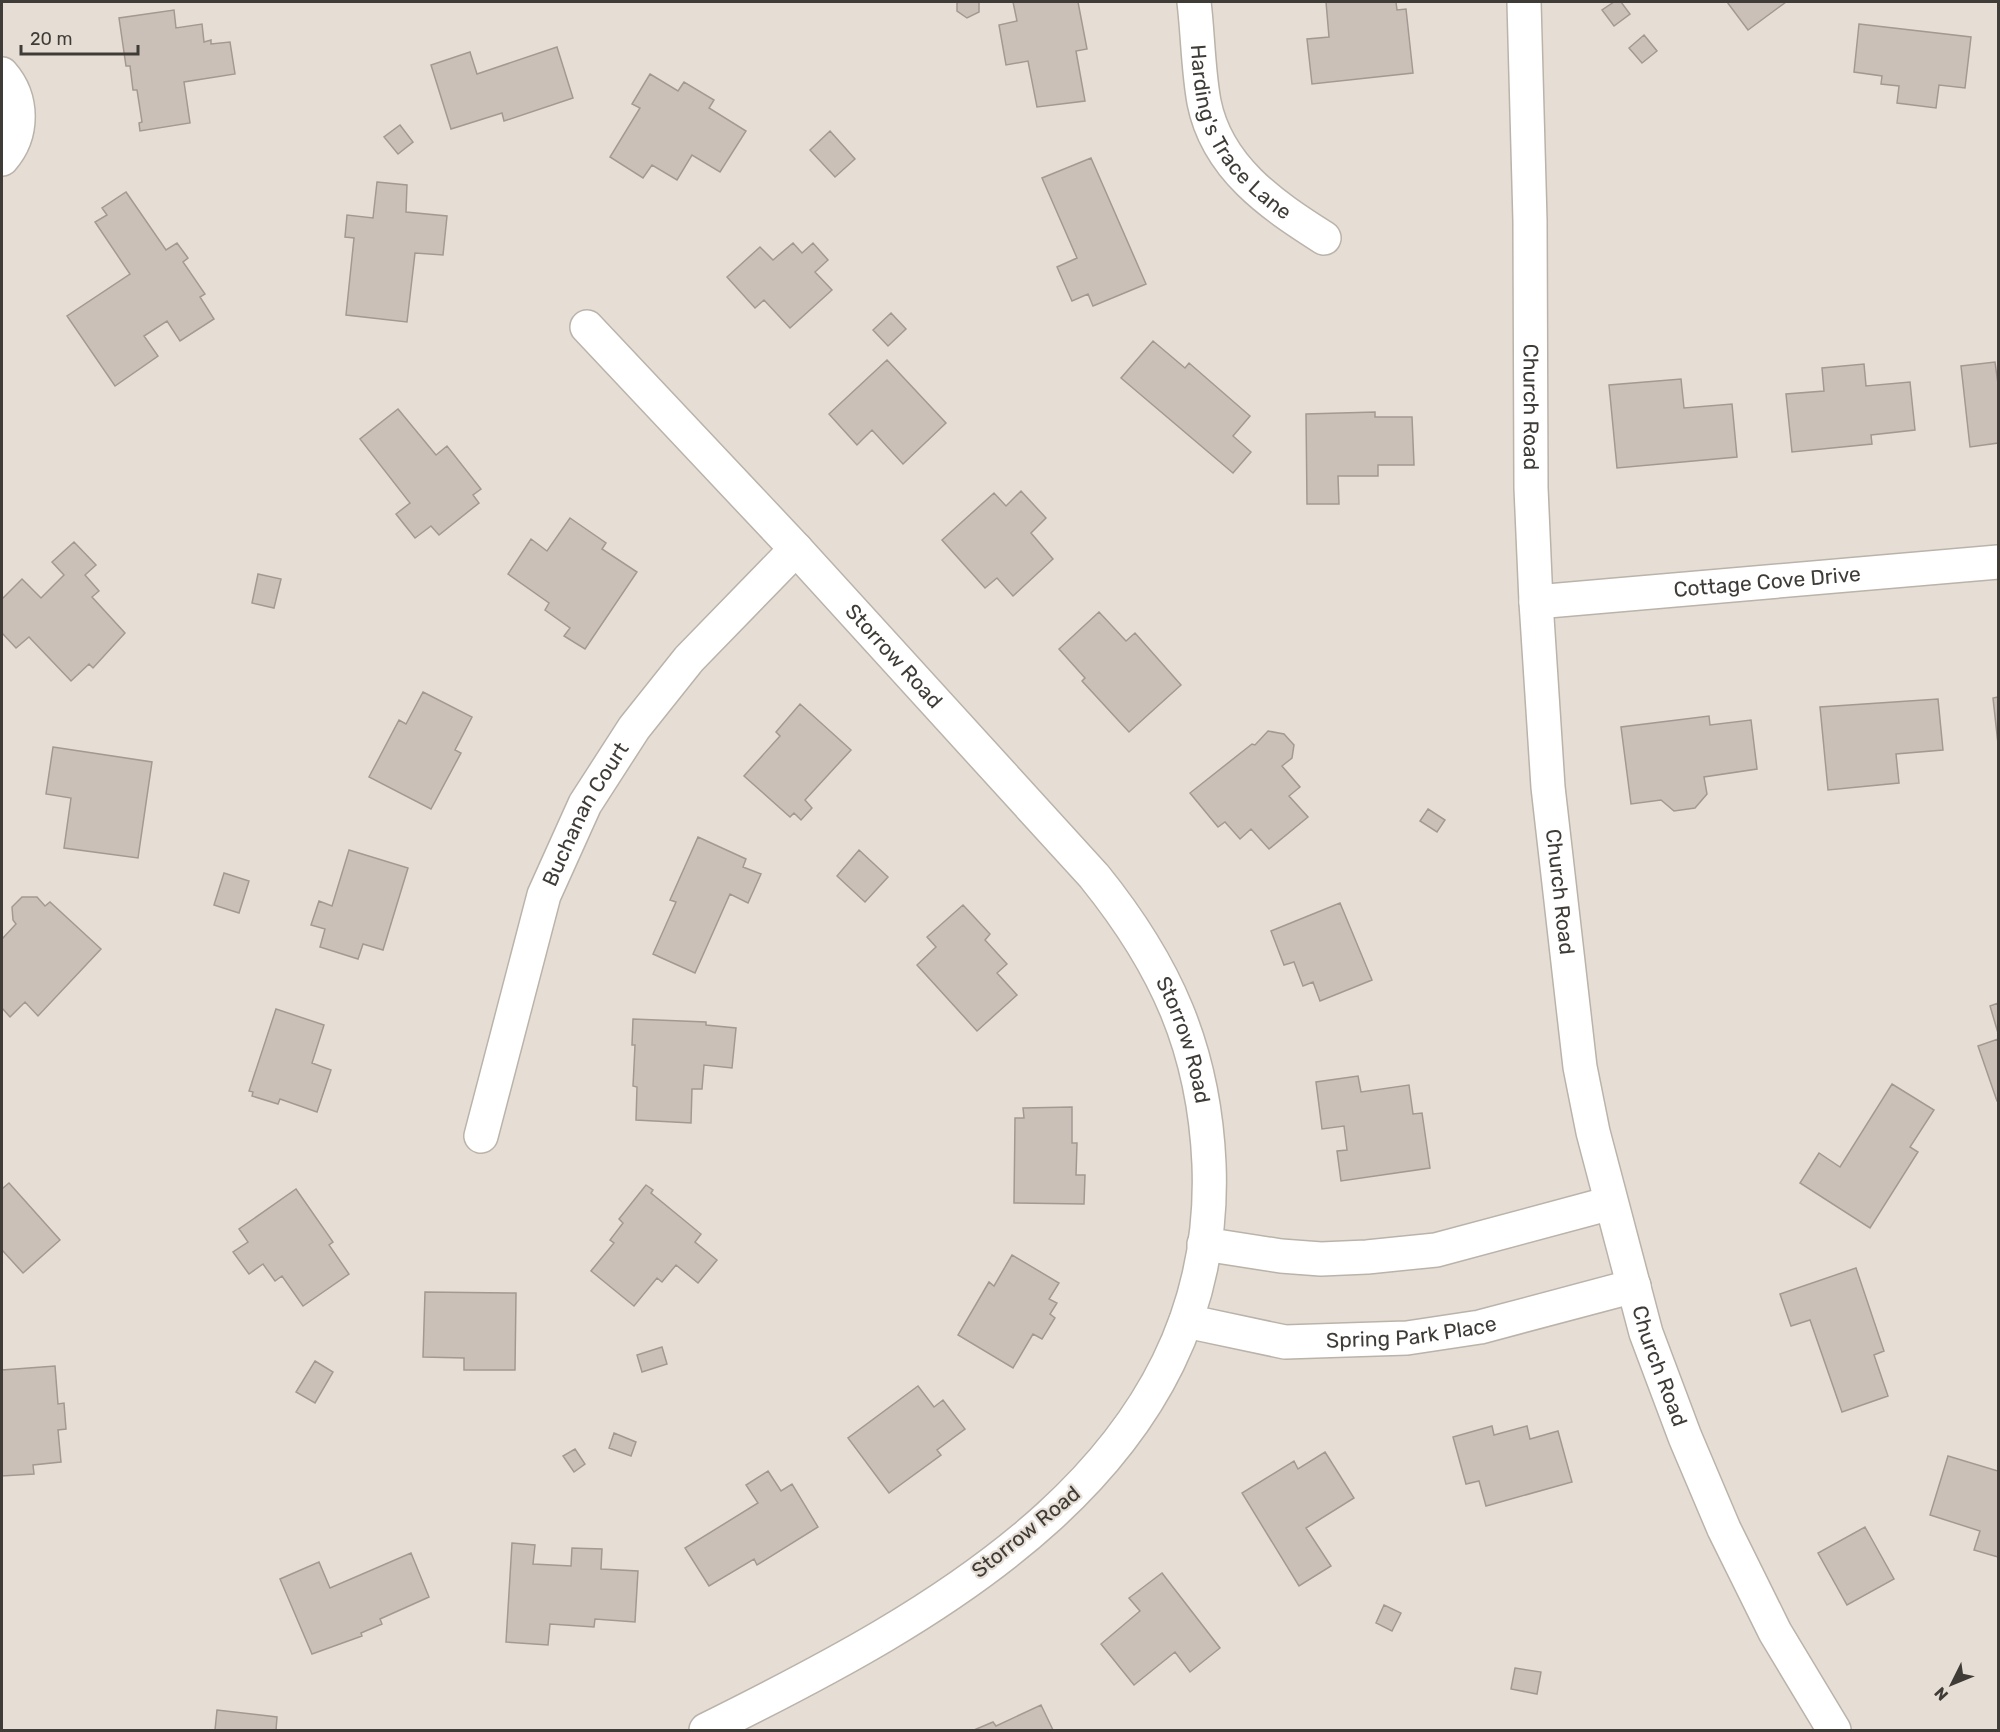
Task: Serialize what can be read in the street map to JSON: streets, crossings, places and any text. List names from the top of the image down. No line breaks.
{"streets":{"street":["Harding's Trace Lane","Church Road","Cottage Cove Drive","Storrow Road","Buchanan Court","Spring Park Place"]},"crossings":[["Church Road","Cottage Cove Drive"],["Church Road","Spring Park Place"],["Storrow Road","Buchanan Court"],["Storrow Road","Spring Park Place"]],"scale_bar":"20 m","north":"bottom left"}
